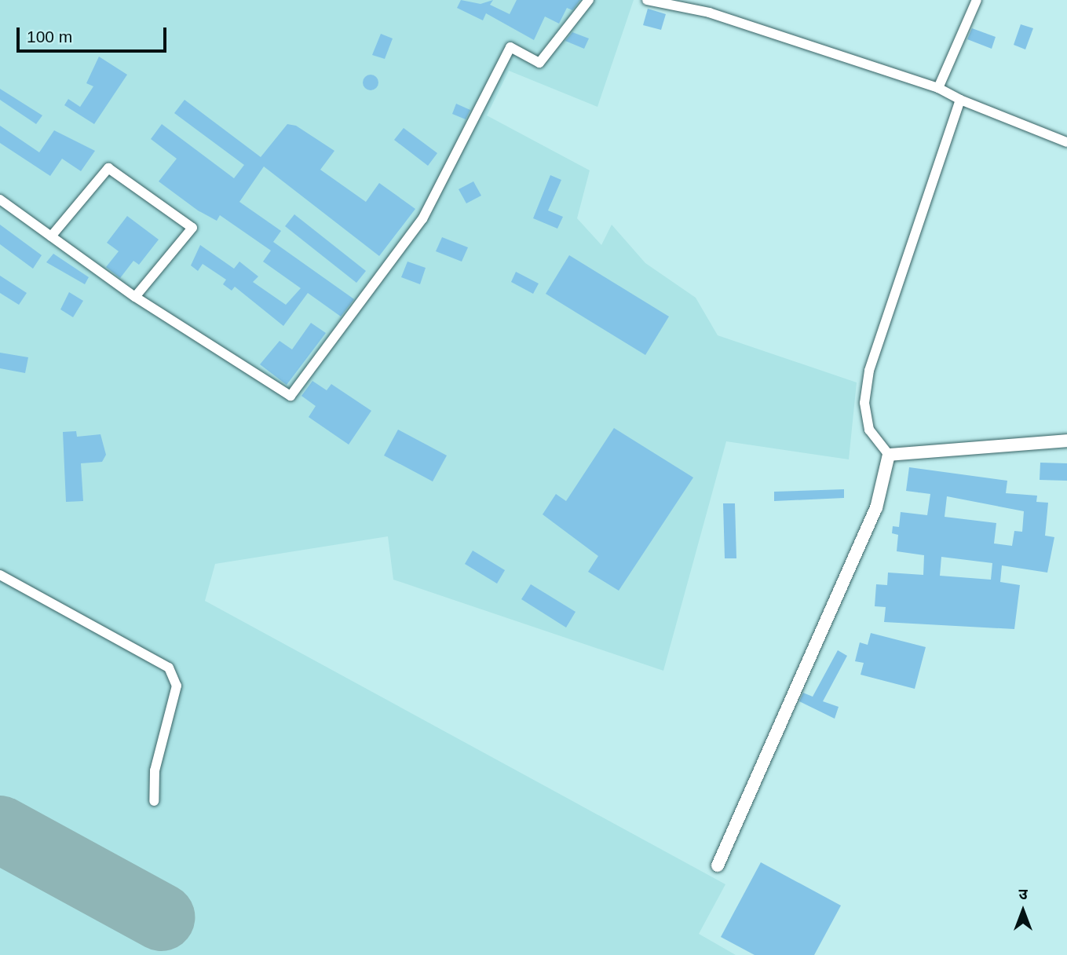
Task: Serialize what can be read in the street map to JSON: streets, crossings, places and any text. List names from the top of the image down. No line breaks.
{"scale_bar":"100 m","north":"top"}
